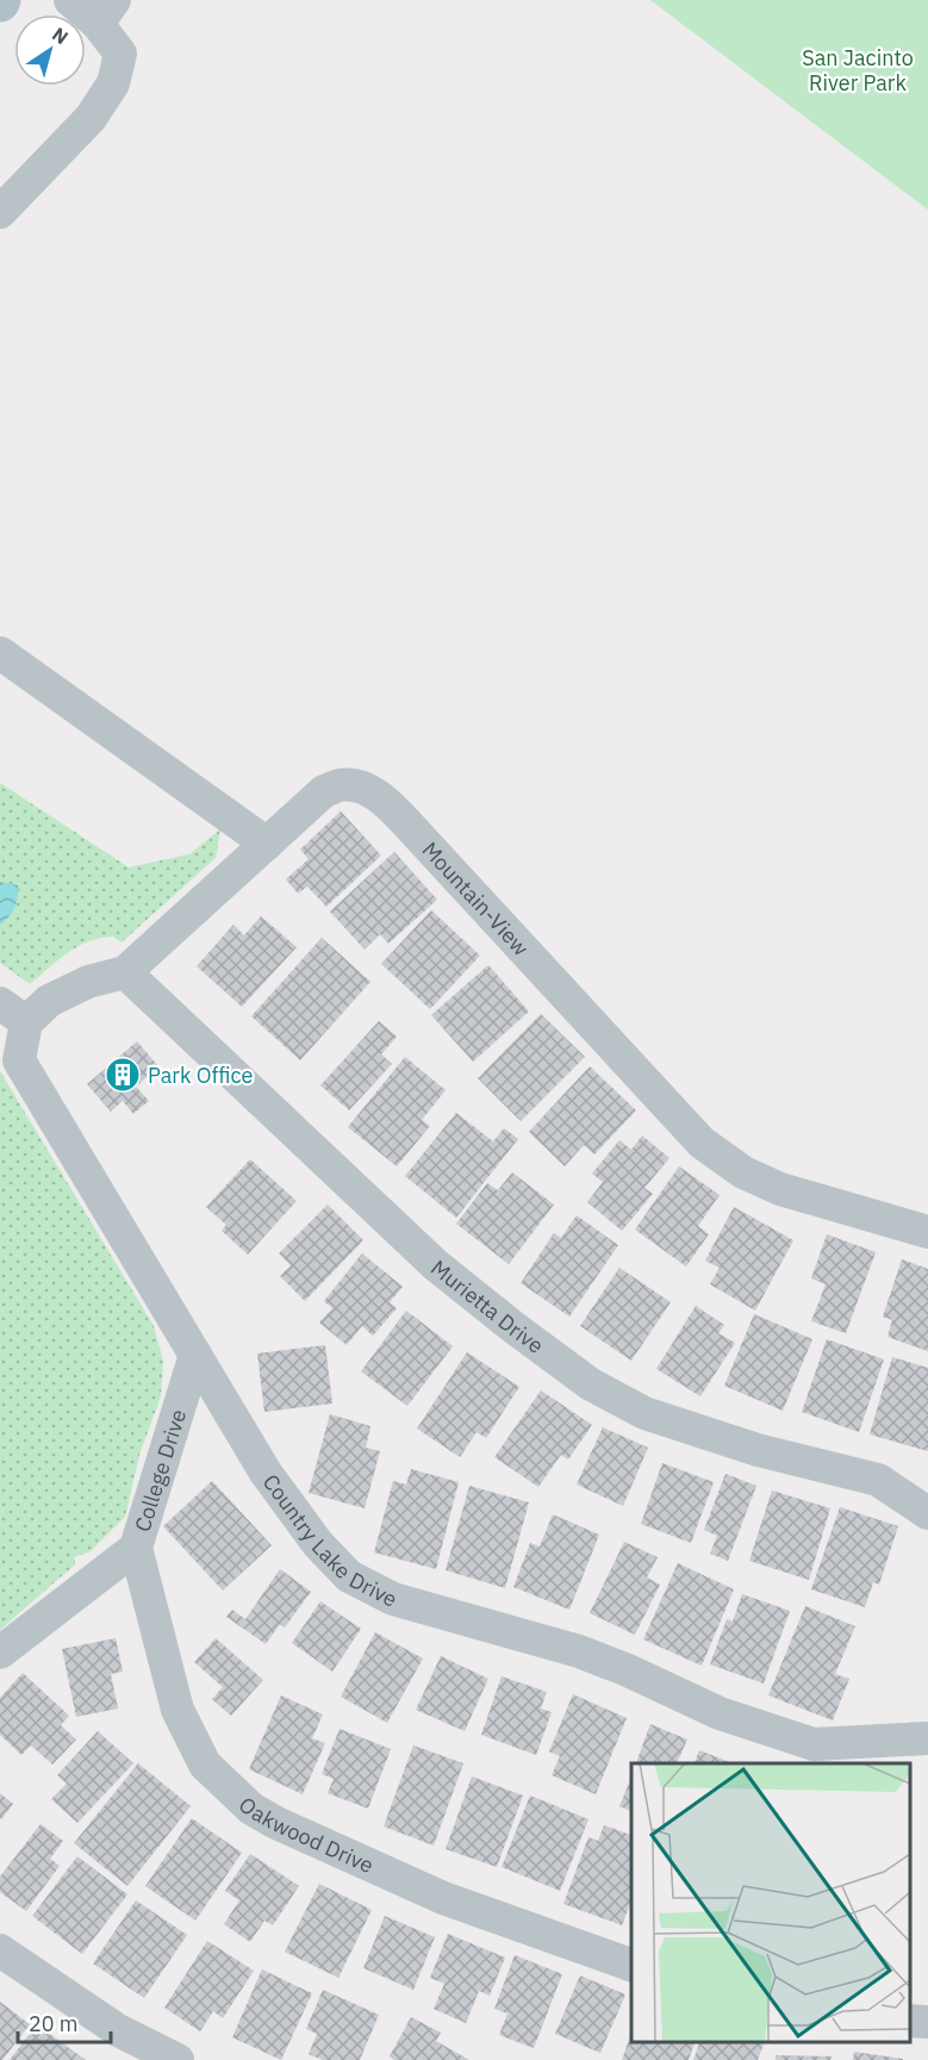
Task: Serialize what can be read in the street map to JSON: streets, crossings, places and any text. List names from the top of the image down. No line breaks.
{"streets":{"lane":["Mountain-View","Murietta Drive","College Drive","Country Lake Drive","Oakwood Drive"]},"crossings":[["Mountain-View","Murietta Drive"],["Mountain-View","Country Lake Drive"],["College Drive","Country Lake Drive"],["College Drive","Oakwood Drive"]],"parks":["San Jacinto River Park"],"places":{"building":["Park Office"]},"scale_bar":"20 m","north":"top right"}
